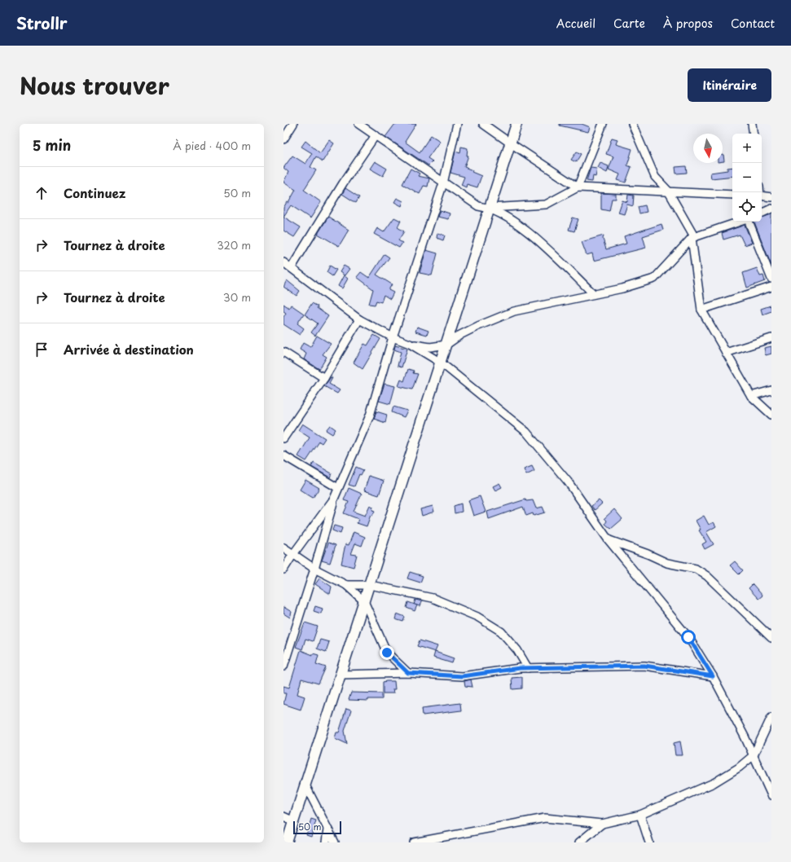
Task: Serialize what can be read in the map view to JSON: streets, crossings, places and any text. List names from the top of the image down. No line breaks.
{"scale_bar":"50 m","north":"bottom","page":{"header":"Strollr","nav":["Accueil","Carte","À propos","Contact"],"title":"Nous trouver","buttons":"Itinéraire","heading":["5 min","À pied · 400 m"],"map_buttons":["+","−"],"list":[["Continuez","50 m"],["Tournez à droite","320 m"],["Tournez à droite","30 m"],"Arrivée à destination"],"scale":"50 m"}}
